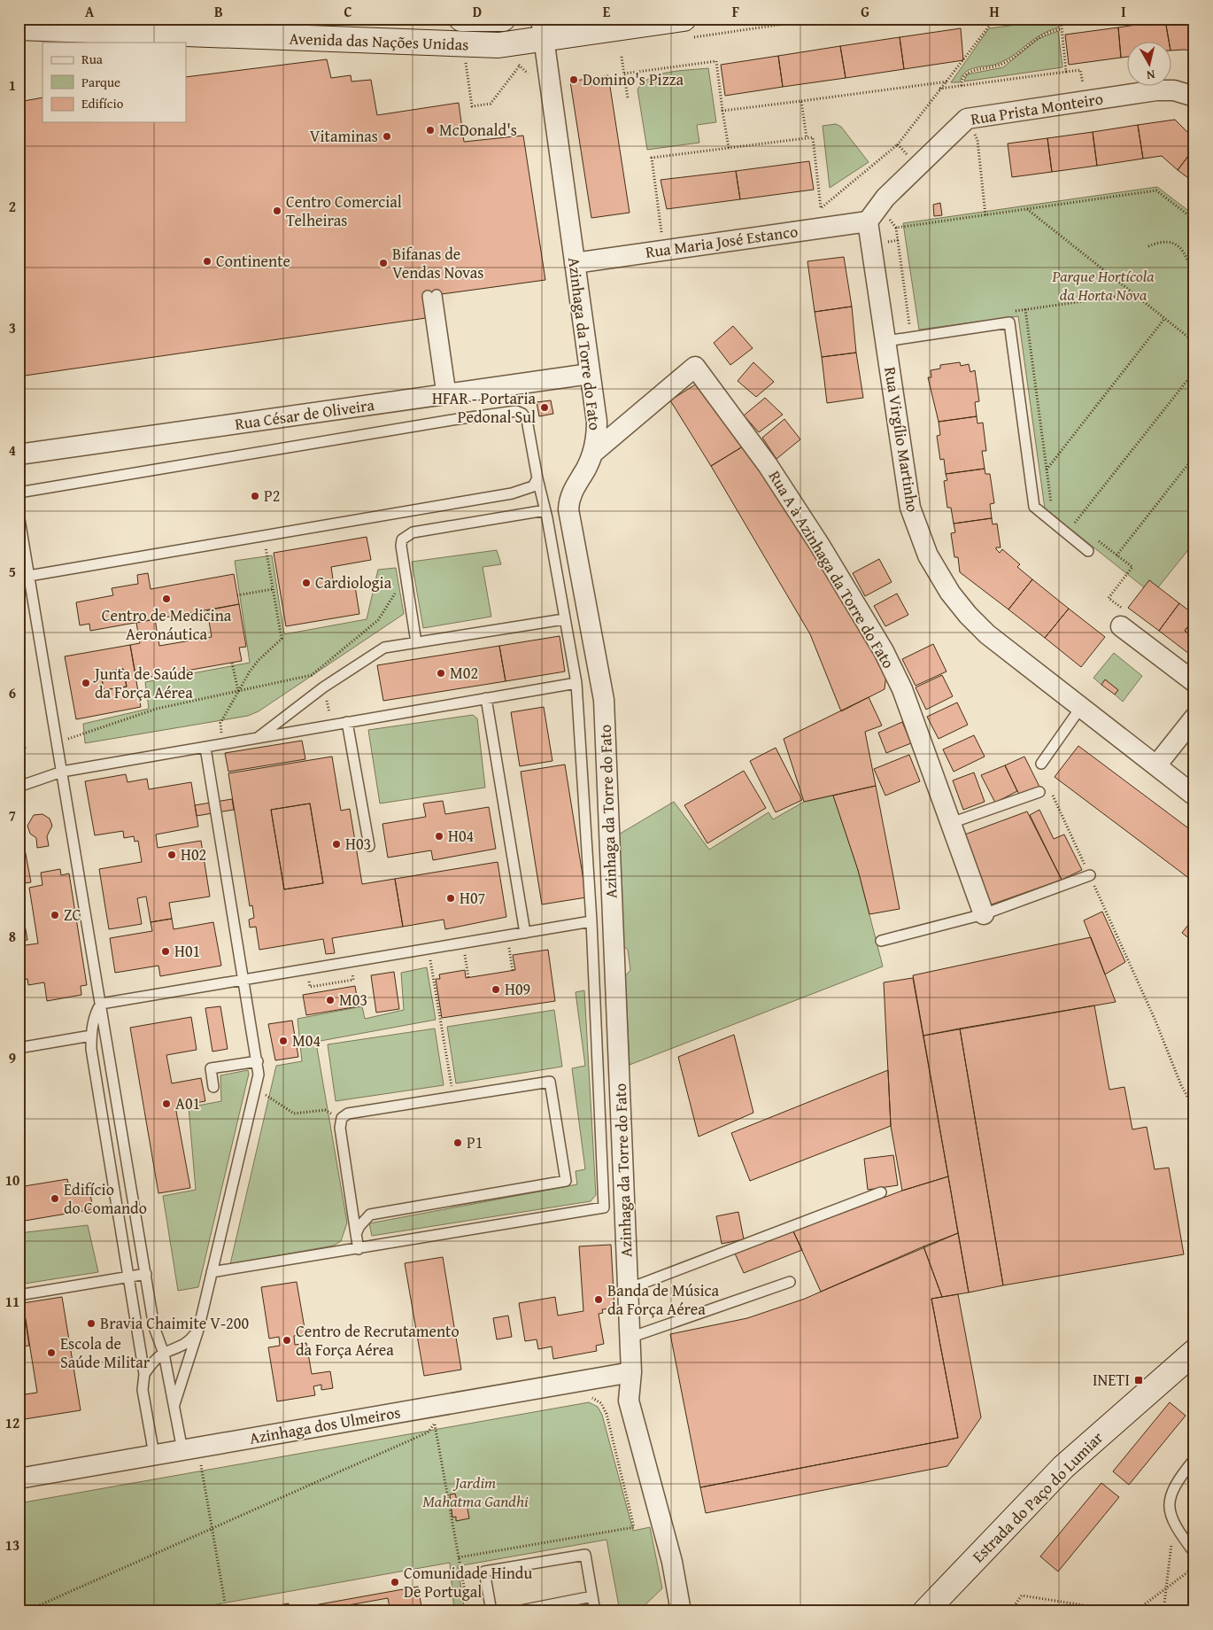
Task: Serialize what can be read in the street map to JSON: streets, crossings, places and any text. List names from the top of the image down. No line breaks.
{"streets":{"main road":["Avenida das Nações Unidas","Estrada do Paço do Lumiar"],"street":["Rua Prista Monteiro","Rua Maria José Estanco","Azinhaga da Torre do Fato","Rua César de Oliveira","Rua Virgílio Martinho","Rua A à Azinhaga da Torre do Fato","Azinhaga dos Ulmeiros"]},"crossings":[["Avenida das Nações Unidas","Azinhaga da Torre do Fato"],["Rua Prista Monteiro","Rua Maria José Estanco"],["Rua Prista Monteiro","Rua Virgílio Martinho"],["Rua Maria José Estanco","Azinhaga da Torre do Fato"],["Rua Maria José Estanco","Rua Virgílio Martinho"],["Azinhaga da Torre do Fato","Rua César de Oliveira"],["Azinhaga da Torre do Fato","Rua A à Azinhaga da Torre do Fato"],["Azinhaga da Torre do Fato","Azinhaga dos Ulmeiros"]],"parks":["Parque Hortícola da Horta Nova","Jardim Mahatma Gandhi"],"places":{"other":["Domino's Pizza","McDonald's","Vitaminas","Centro Comercial Telheiras","Continente","Bifanas de Vendas Novas","HFAR - Portaria Pedonal Sul","P2","Cardiologia","Centro de Medicina Aeronáutica","M02","Junta de Saúde da Força Aérea","H04","H03","H02","H07","ZC","H01","H09","M03","M04","A01","P1","Edifício do Comando","Banda de Música da Força Aérea","Bravia Chaimite V-200","Centro de Recrutamento da Força Aérea","Escola de Saúde Militar","Comunidade Hindu De Portugal"],"transit":["INETI"]},"legend":["Rua","Parque","Edifício"],"north":"bottom","grid":{"columns":["A","B","C","D","E","F","G","H","I"],"rows":["1","2","3","4","5","6","7","8","9","10","11","12","13"]}}
